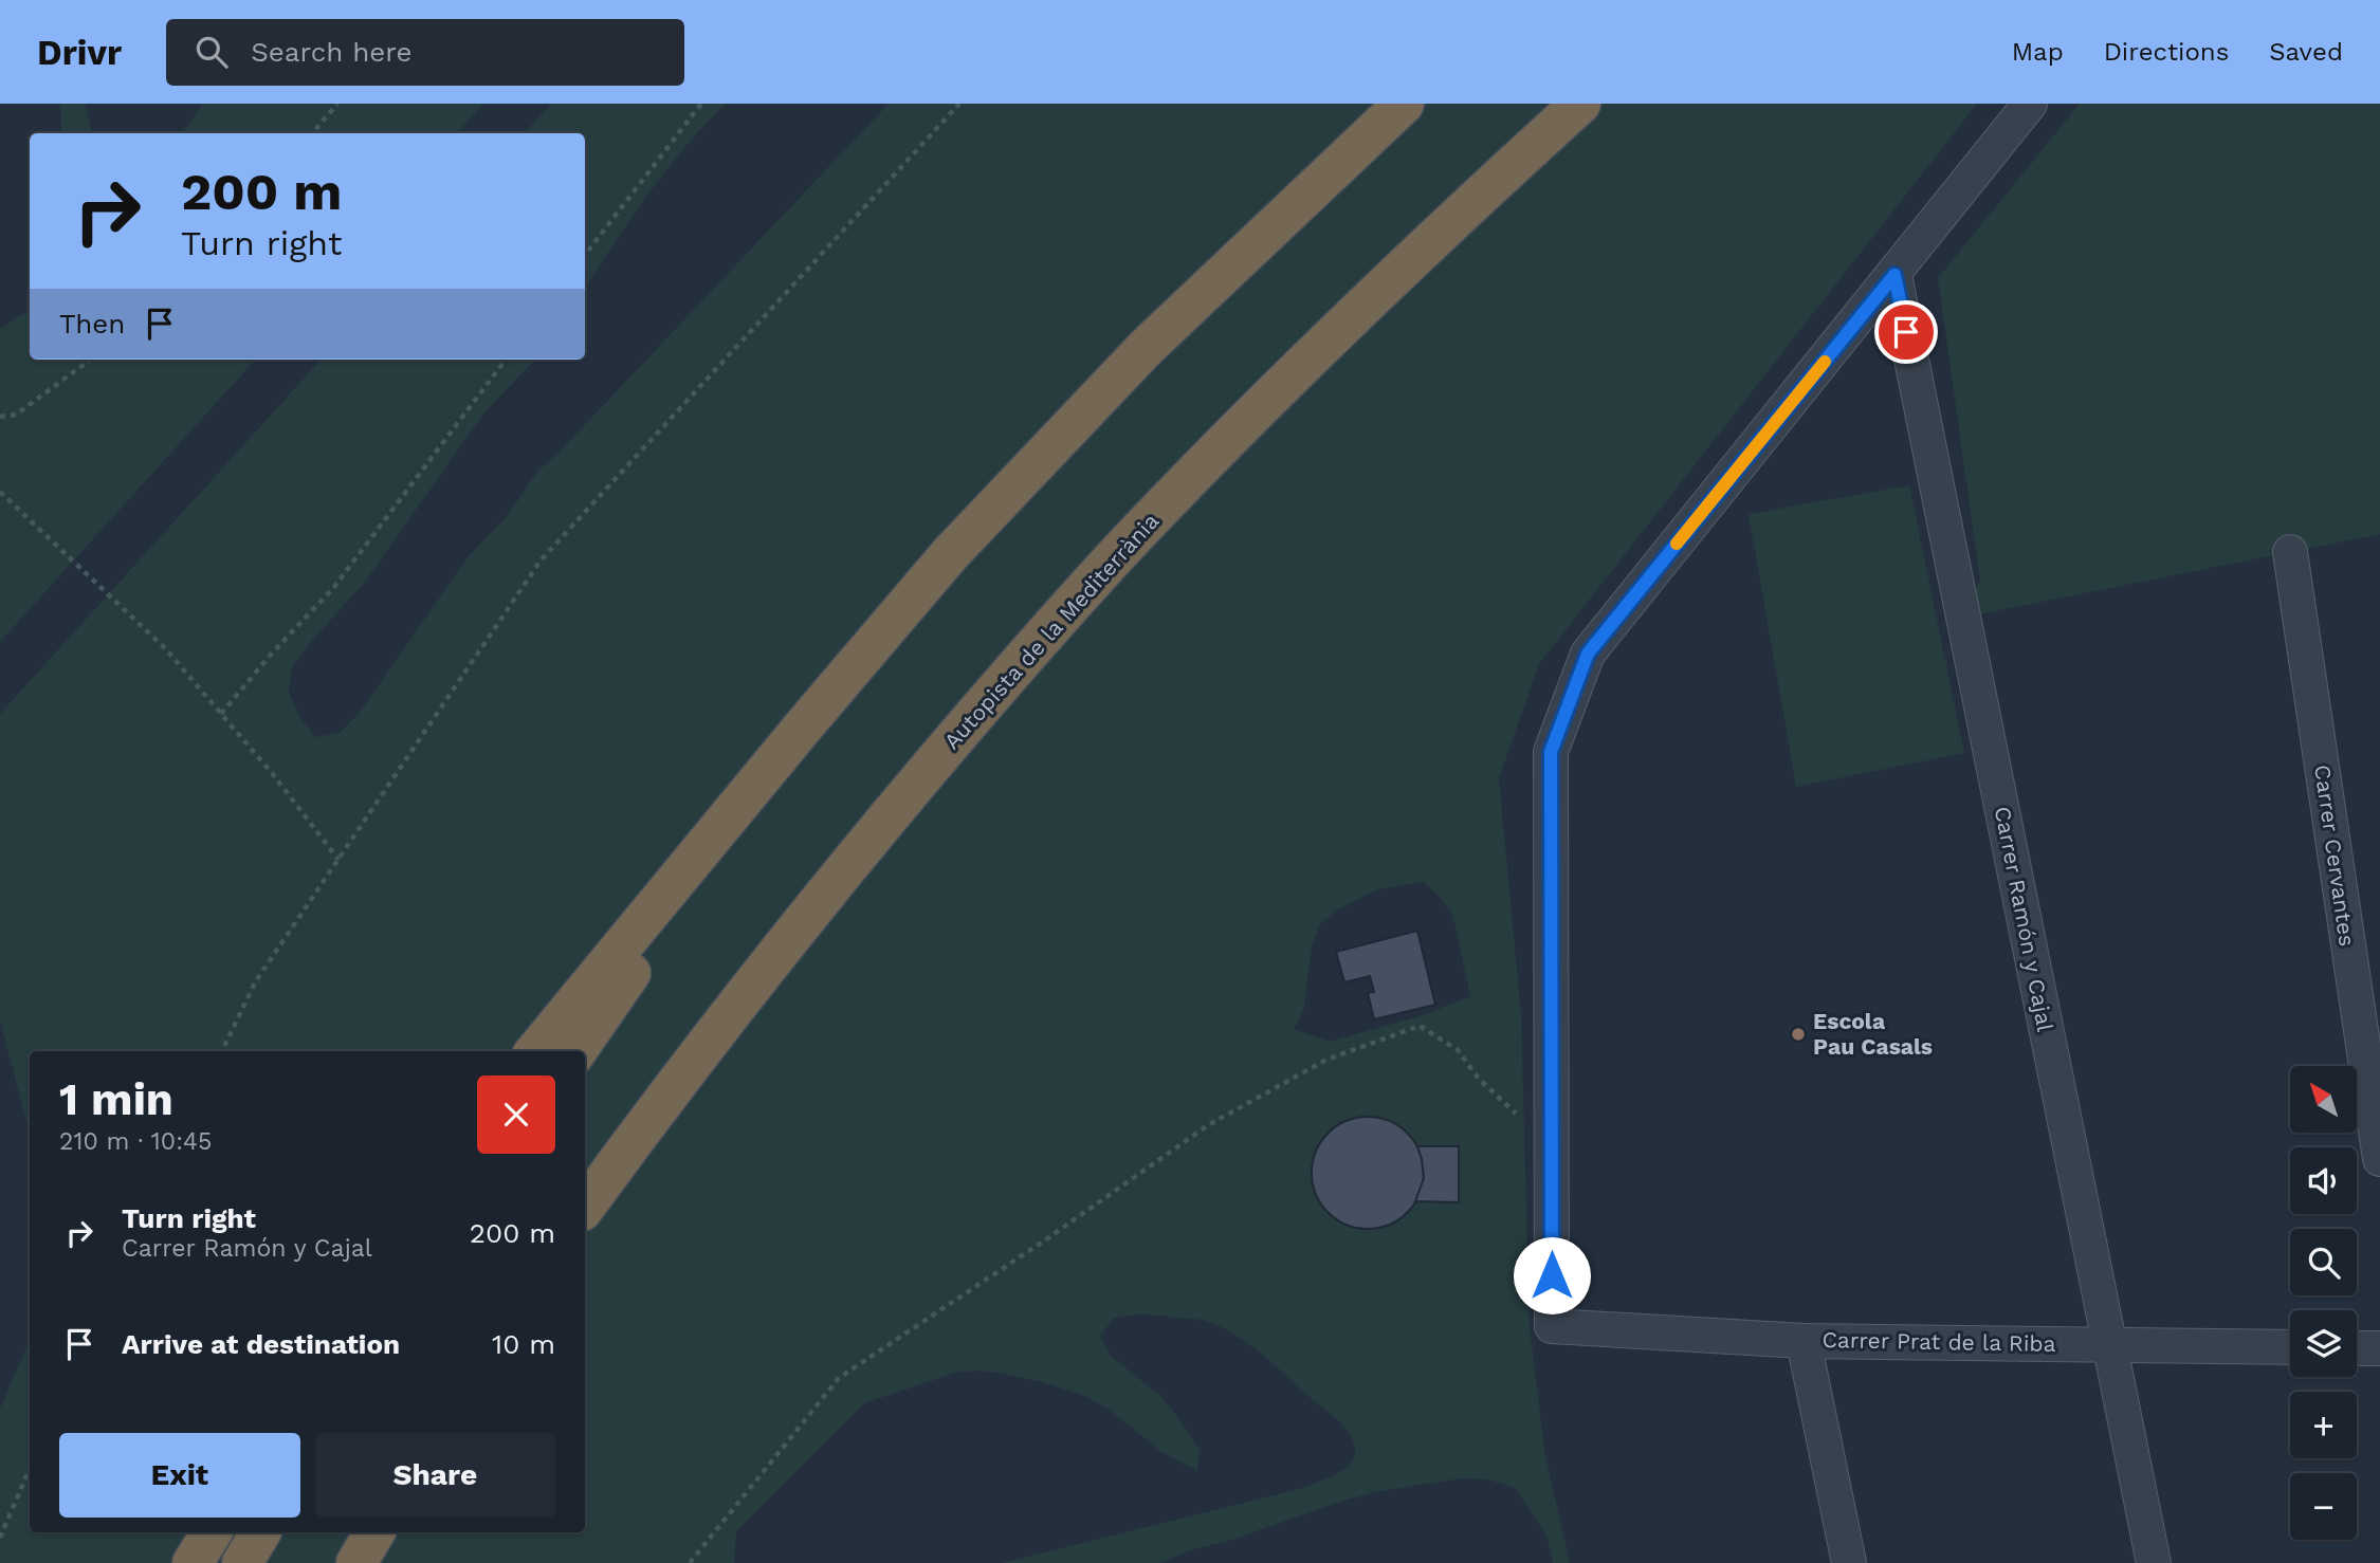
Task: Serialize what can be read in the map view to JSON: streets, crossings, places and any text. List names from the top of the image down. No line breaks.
{"streets":{"highway":["Autopista de la Mediterrània"],"street":["Carrer Cervantes","Carrer Ramón y Cajal","Carrer Prat de la Riba"]},"crossings":[["Carrer Ramón y Cajal","Carrer Prat de la Riba"]],"places":["Escola Pau Casals"],"north":"top left","page":{"header":"Drivr","search":"Search here","nav":["Map","Directions","Saved"],"turn":["200 m","Turn right"],"then":"Then","heading":["1 min","210 m · 10:45"],"map_buttons":["+","−"],"list":[{"name":"Turn right","note":"Carrer Ramón y Cajal","value":"200 m"},{"name":"Arrive at destination","value":"10 m"}],"buttons":["Exit","Share"]}}
